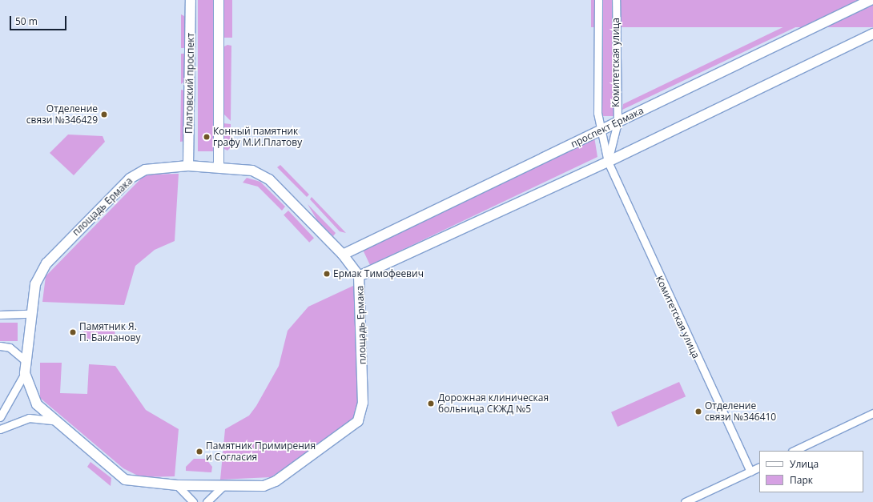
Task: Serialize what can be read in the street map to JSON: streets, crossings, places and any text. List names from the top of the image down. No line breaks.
{"streets":{"main road":["Платовский проспект","проспект Ермака","площадь Ермака"],"street":["Комитетская улица"]},"crossings":[["Комитетская улица","проспект Ермака"],["Платовский проспект","площадь Ермака"],["проспект Ермака","площадь Ермака"]],"places":["Отделение связи №346429","Конный памятник графу М.И.Платову","Ермак Тимофеевич","Памятник Я. П. Бакланову","Дорожная клиническая больница СКЖД №5","Отделение связи №346410","Памятник Примирения и Cогласия"],"legend":["Улица","Парк"],"scale_bar":"50 m"}
